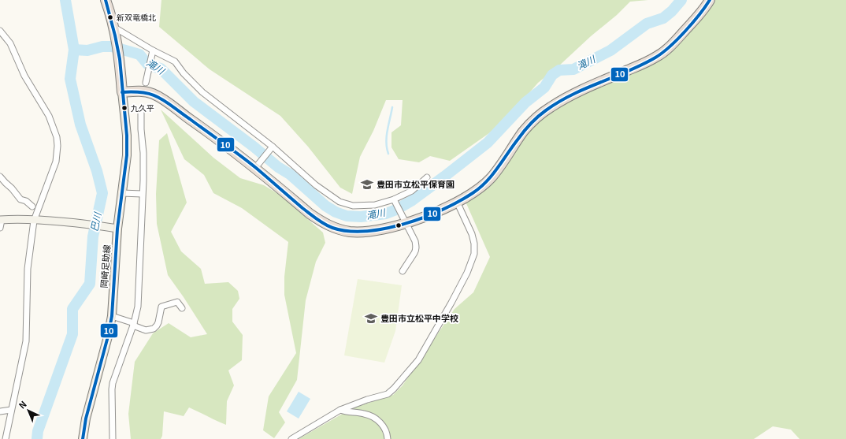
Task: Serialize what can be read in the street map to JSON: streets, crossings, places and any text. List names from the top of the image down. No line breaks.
{"streets":{"main road":["岡崎足助線"]},"water":["滝川","巴川"],"places":{"other":["新双竜橋北","九久平"],"school or university":["豊田市立松平保育園","豊田市立松平中学校"]},"lines":["transit line 10"],"north":"top left"}
